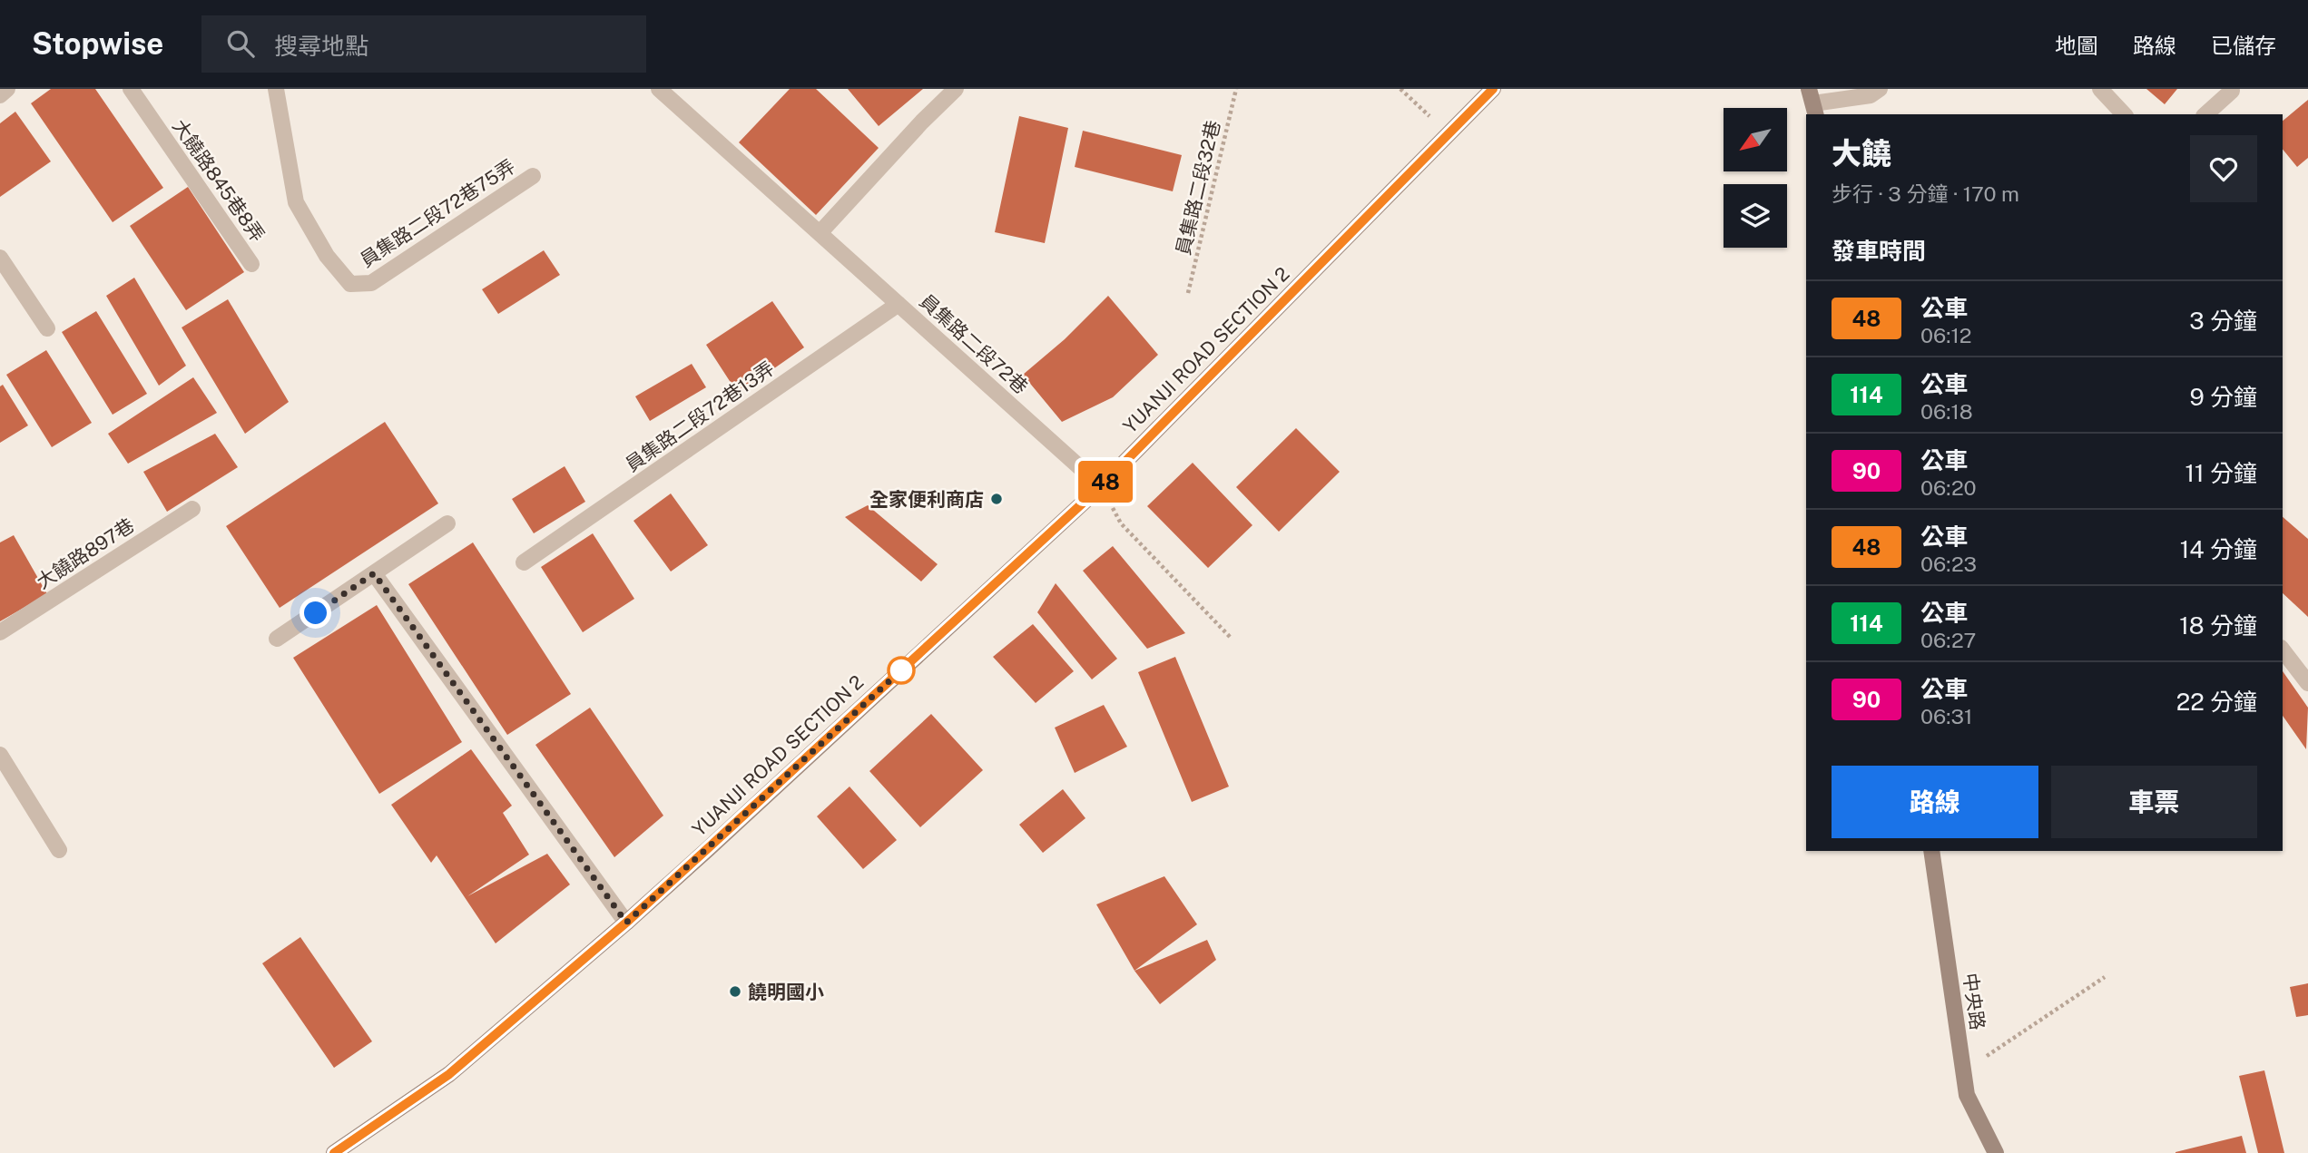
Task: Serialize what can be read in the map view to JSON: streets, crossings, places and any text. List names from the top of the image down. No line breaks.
{"streets":{"main road":["YUANJI ROAD SECTION 2","中央路"],"lane":["大饒路845巷8弄","員集路二段72巷75弄","員集路二段72巷","員集路二段72巷13弄","大饒路897巷"],"path":["員集路二段32巷"]},"crossings":[["員集路二段72巷","YUANJI ROAD SECTION 2"],["員集路二段72巷","員集路二段72巷13弄"]],"places":["全家便利商店","饒明國小"],"lines":["bus line 48"],"north":"bottom left","page":{"header":"Stopwise","search":"搜尋地點","nav":["地圖","路線","已儲存"],"on_map":"48","heading":[["大饒","步行 · 3 分鐘 · 170 m"],"發車時間"],"list":[{"mark":"48","name":"公車","note":"06:12","value":"3 分鐘"},{"mark":"114","name":"公車","note":"06:18","value":"9 分鐘"},{"mark":"90","name":"公車","note":"06:20","value":"11 分鐘"},{"mark":"48","name":"公車","note":"06:23","value":"14 分鐘"},{"mark":"114","name":"公車","note":"06:27","value":"18 分鐘"},{"mark":"90","name":"公車","note":"06:31","value":"22 分鐘"}],"buttons":["路線","車票"]}}
